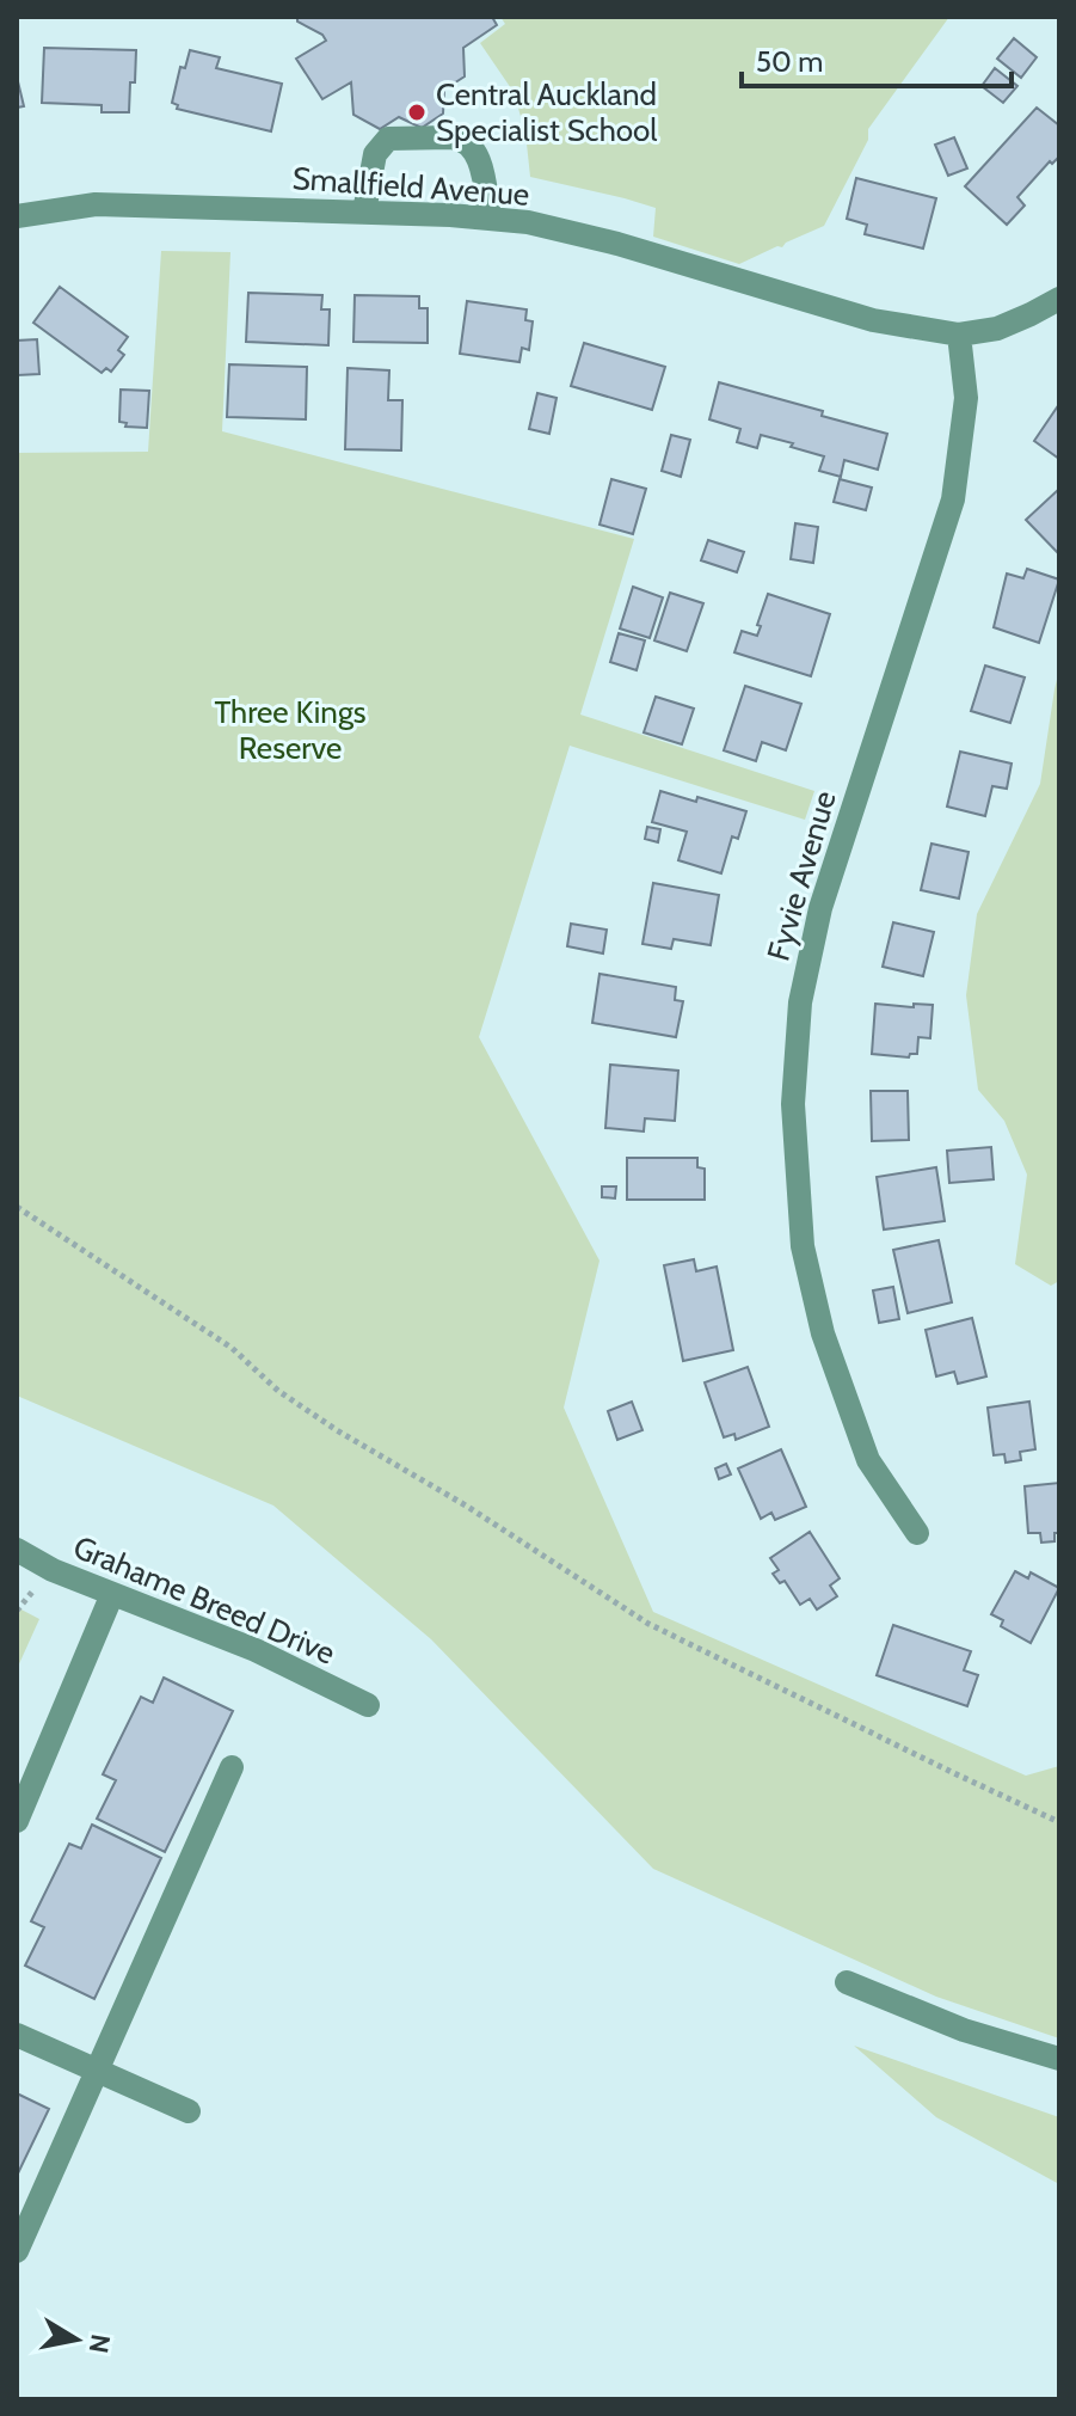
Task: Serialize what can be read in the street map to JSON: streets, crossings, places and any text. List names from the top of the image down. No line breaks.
{"streets":{"street":["Smallfield Avenue","Fyvie Avenue","Grahame Breed Drive"]},"crossings":[["Smallfield Avenue","Fyvie Avenue"]],"parks":["Three Kings Reserve"],"places":["Central Auckland Specialist School"],"scale_bar":"50 m","north":"right"}
